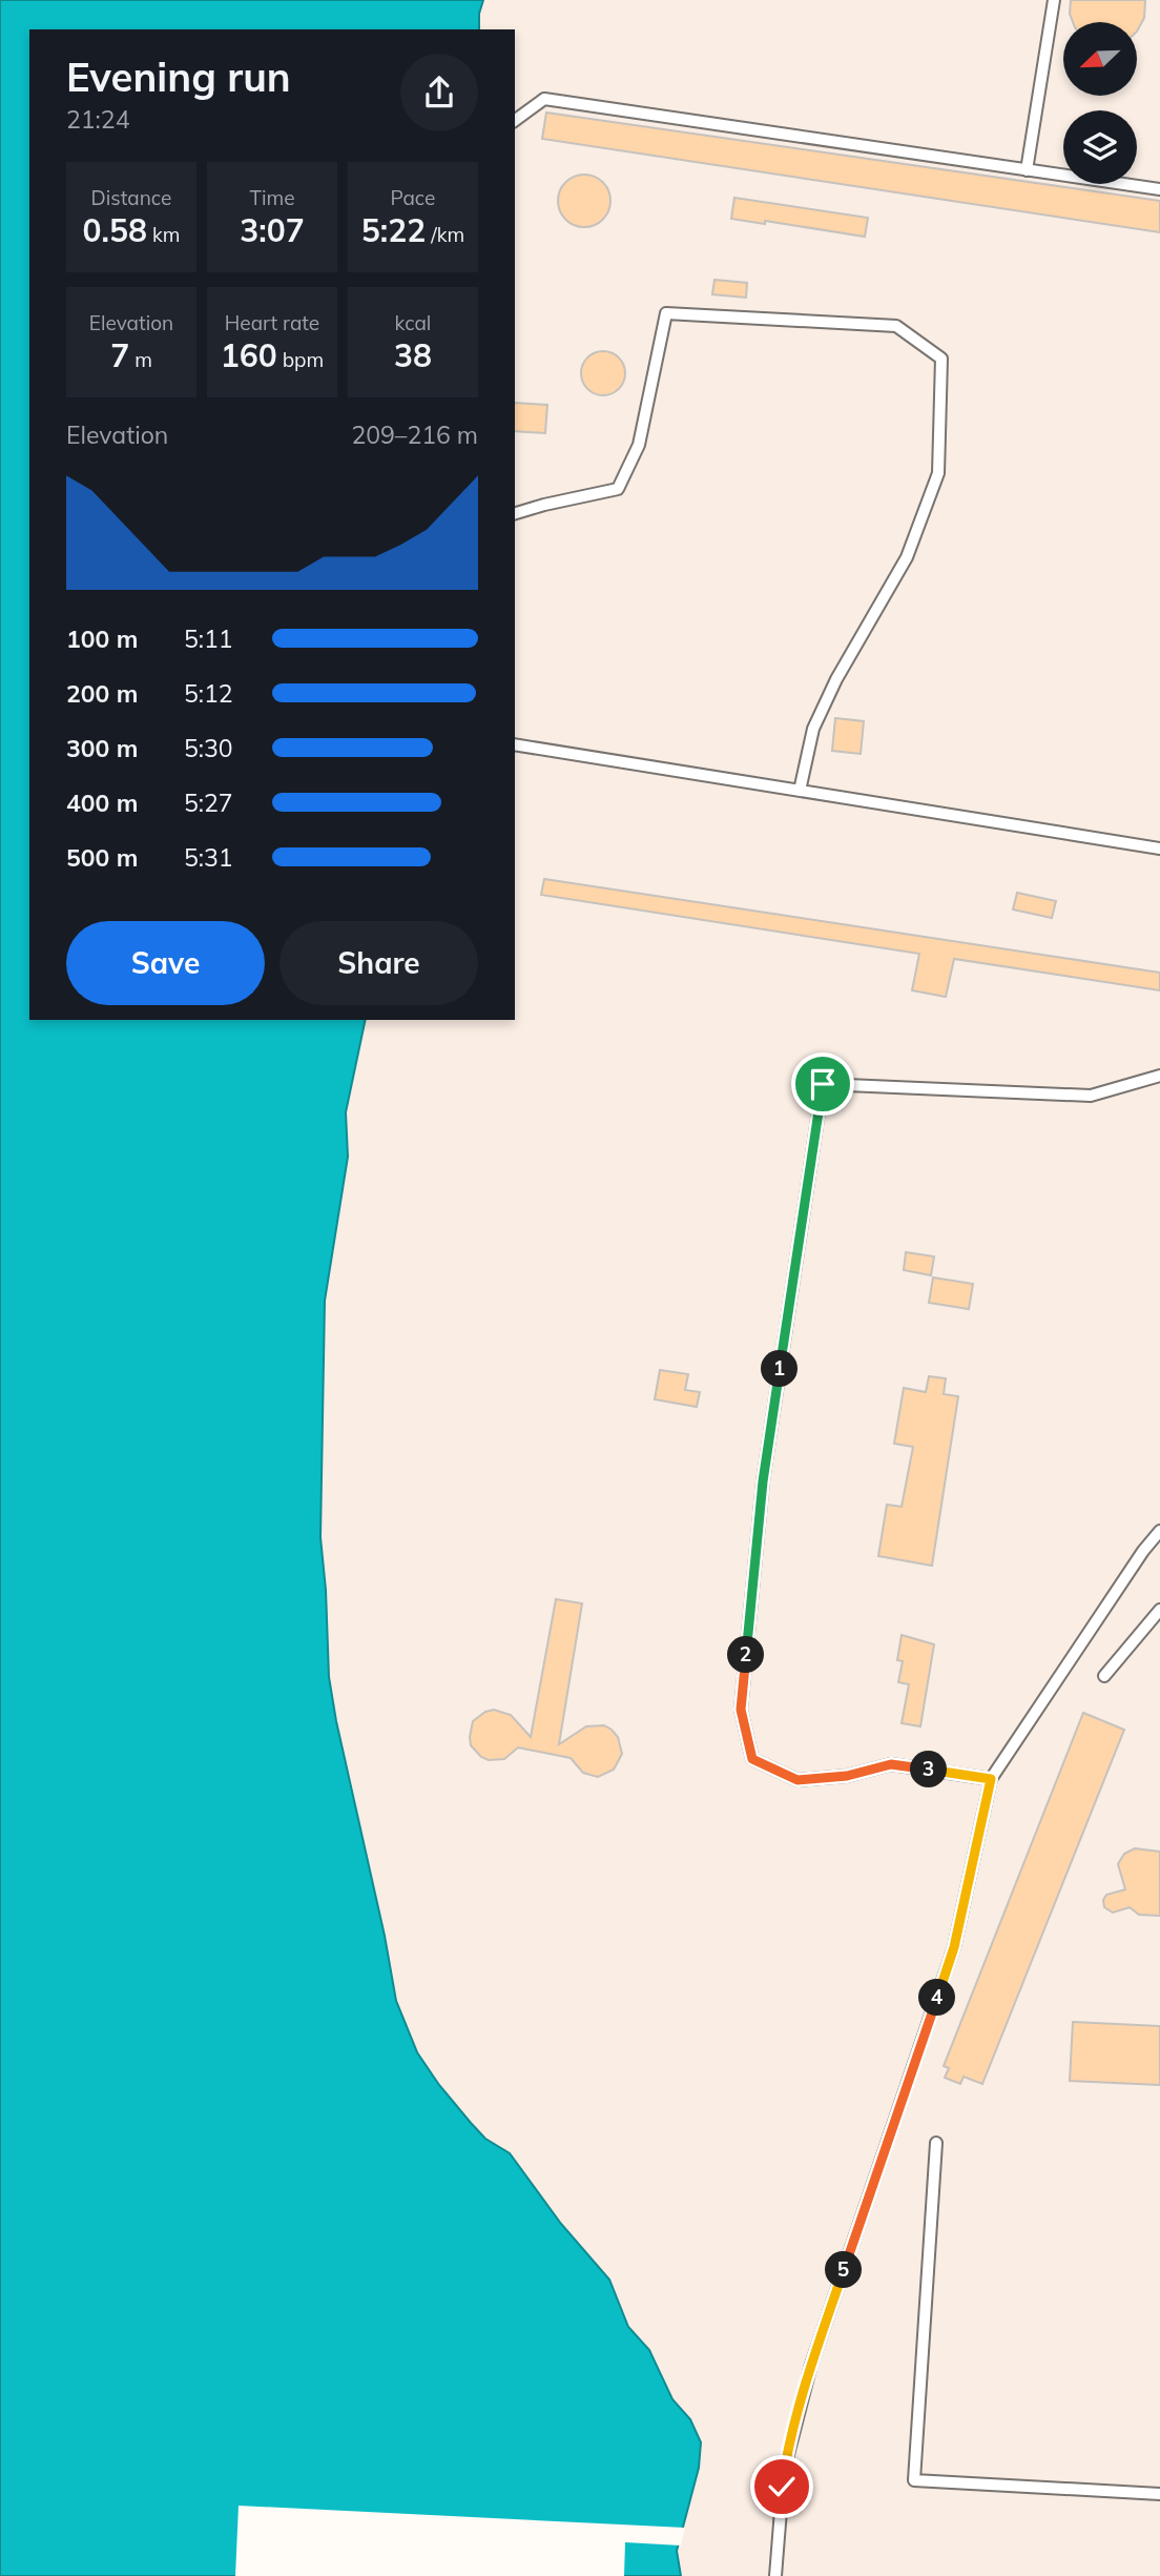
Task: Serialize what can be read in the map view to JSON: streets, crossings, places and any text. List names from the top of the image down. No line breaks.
{"north":"bottom left","page":{"heading":["Evening run","21:24"],"stats":[["Distance","0.58 km"],["Time","3:07"],["Pace","5:22 /km"],["Elevation","7 m"],["Heart rate","160 bpm"],["kcal","38"]],"chart":["Elevation","209–216 m"],"list":[{"name":"100 m","note":"5:11"},{"name":"200 m","note":"5:12"},{"name":"300 m","note":"5:30"},{"name":"400 m","note":"5:27"},{"name":"500 m","note":"5:31"}],"buttons":["Save","Share"],"pins":["1","2","3","4","5"]}}
